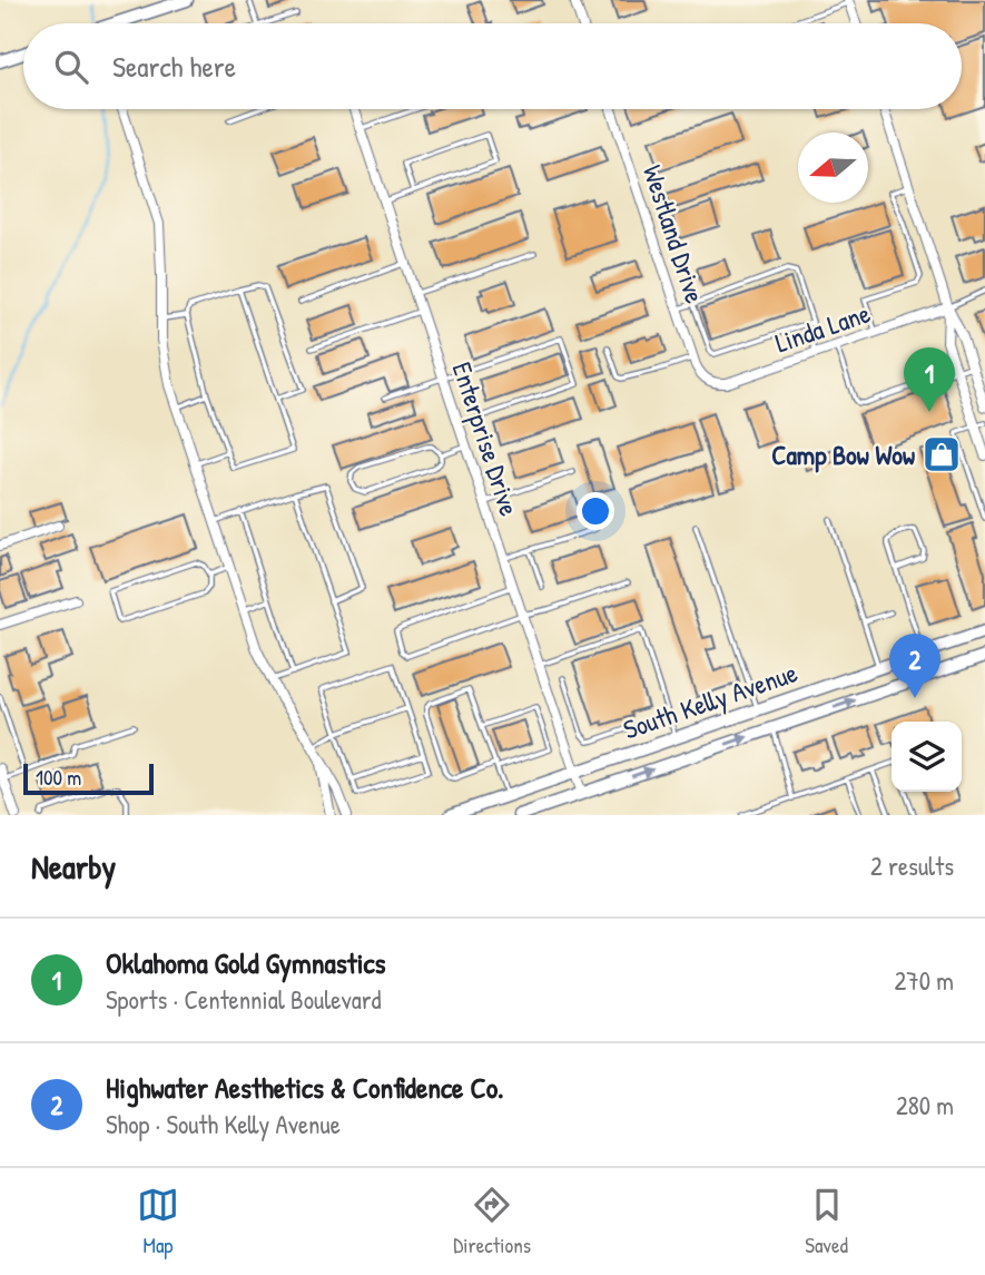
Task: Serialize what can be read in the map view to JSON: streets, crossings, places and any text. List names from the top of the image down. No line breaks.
{"streets":{"main road":["South Kelly Avenue"],"street":["Westland Drive","Linda Lane","Enterprise Drive"]},"crossings":[["Westland Drive","Linda Lane"],["Enterprise Drive","South Kelly Avenue"]],"places":{"shop":["Camp Bow Wow"]},"scale_bar":"100 m","north":"left","page":{"search":"Search here","pins":["1","2"],"scale":"100 m","heading":["Nearby","2 results"],"list":[{"mark":"1","name":"Oklahoma Gold Gymnastics","note":"Sports · Centennial Boulevard","value":"270 m"},{"mark":"2","name":"Highwater Aesthetics & Confidence Co.","note":"Shop · South Kelly Avenue","value":"280 m"}],"nav":["Map","Directions","Saved"]}}
